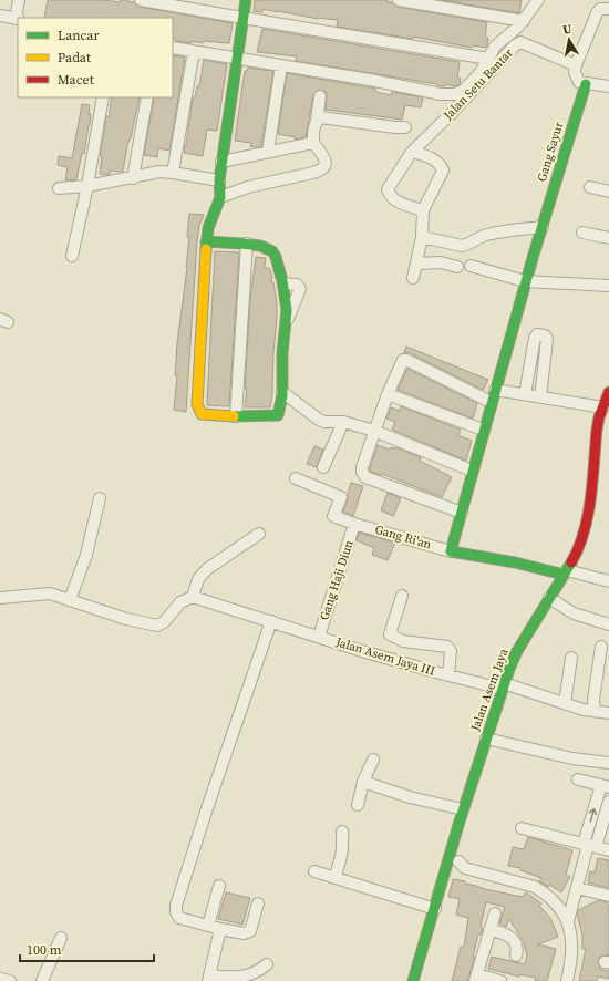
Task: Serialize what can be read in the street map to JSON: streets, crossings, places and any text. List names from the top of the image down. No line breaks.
{"streets":{"street":["Jalan Setu Bantar","Gang Sayur","Gang Ri'an","Gang Haji Diun","Jalan Asem Jaya III","Jalan Asem Jaya"]},"crossings":[["Gang Ri'an","Gang Haji Diun"],["Gang Haji Diun","Jalan Asem Jaya III"],["Jalan Asem Jaya III","Jalan Asem Jaya"]],"legend":["Lancar","Padat","Macet"],"scale_bar":"100 m","north":"top"}
